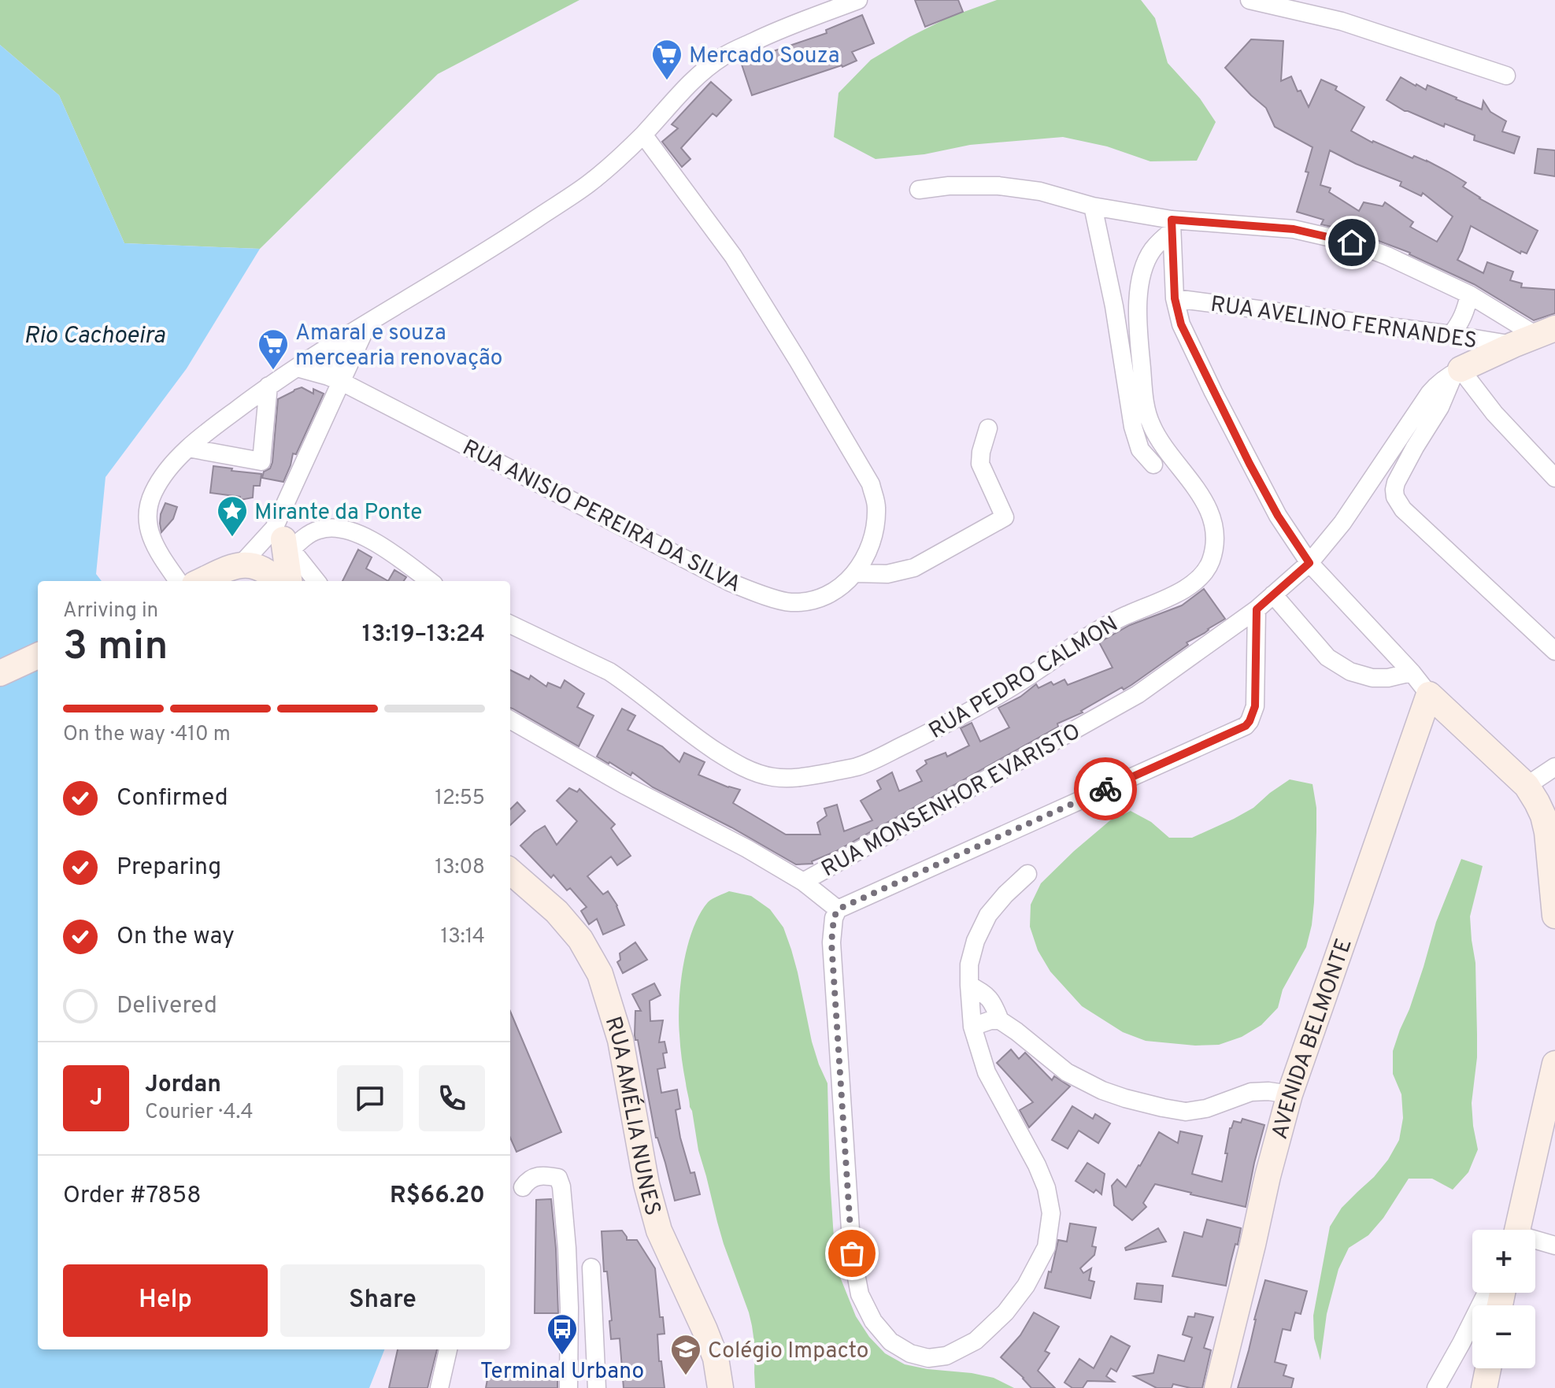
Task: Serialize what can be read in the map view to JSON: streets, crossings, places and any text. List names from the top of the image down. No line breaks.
{"streets":{"street":["RUA AVELINO FERNANDES","RUA ANISIO PEREIRA DA SILVA","RUA PEDRO CALMON","RUA MONSENHOR EVARISTO","AVENIDA BELMONTE","RUA AMÉLIA NUNES"]},"crossings":[["RUA AVELINO FERNANDES","RUA PEDRO CALMON"],["RUA AVELINO FERNANDES","RUA MONSENHOR EVARISTO"],["RUA AVELINO FERNANDES","AVENIDA BELMONTE"]],"water":["Rio Cachoeira"],"places":{"supermarket":["Mercado Souza","Amaral e souza mercearia renovação"],"place":["Mirante da Ponte"],"bus stop":["Terminal Urbano"],"school or university":["Colégio Impacto"]},"page":{"heading":["3 min","Arriving in","13:19–13:24"],"panel":["Jordan","Courier · 4.4","Order #7858","R$66.20"],"bar":"On the way · 410 m","list":[["Confirmed","12:55"],["Preparing","13:08"],["On the way","13:14"],"Delivered"],"round":"J","map_buttons":["+","−"],"buttons":["Help","Share"]}}
